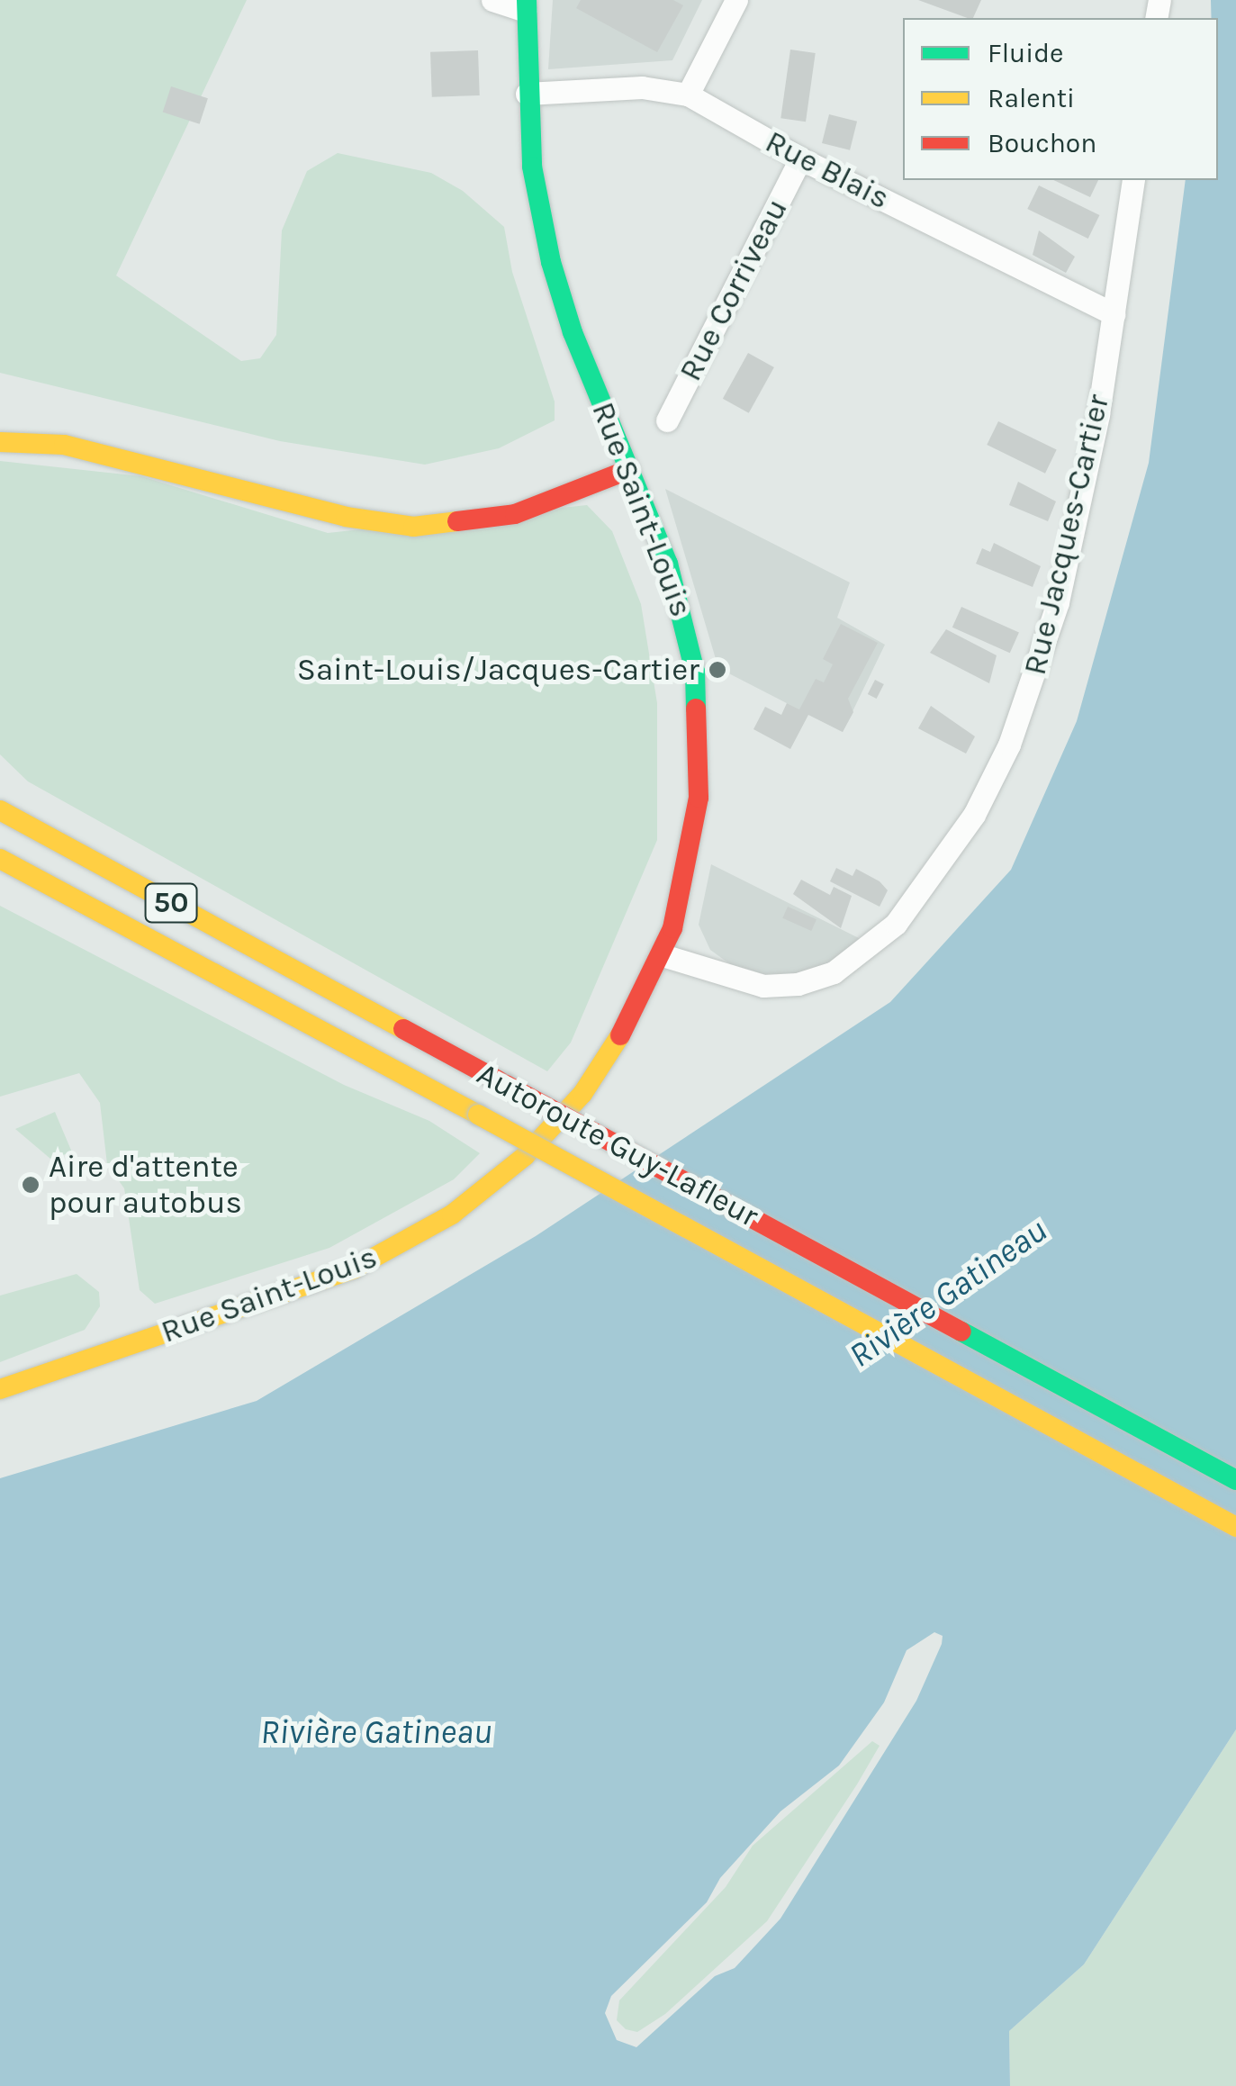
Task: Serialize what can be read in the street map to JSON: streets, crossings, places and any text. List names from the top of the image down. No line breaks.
{"streets":{"main road":["Rue Saint-Louis","50","Autoroute Guy-Lafleur"],"street":["Rue Blais","Rue Corriveau","Rue Jacques-Cartier"]},"crossings":[["Rue Blais","Rue Corriveau"],["Rue Blais","Rue Saint-Louis"],["Rue Blais","Rue Jacques-Cartier"],["Rue Saint-Louis","Rue Jacques-Cartier"]],"water":["Rivière Gatineau"],"places":["Saint-Louis/Jacques-Cartier","Aire d'attente pour autobus"],"legend":["Fluide","Ralenti","Bouchon"]}
